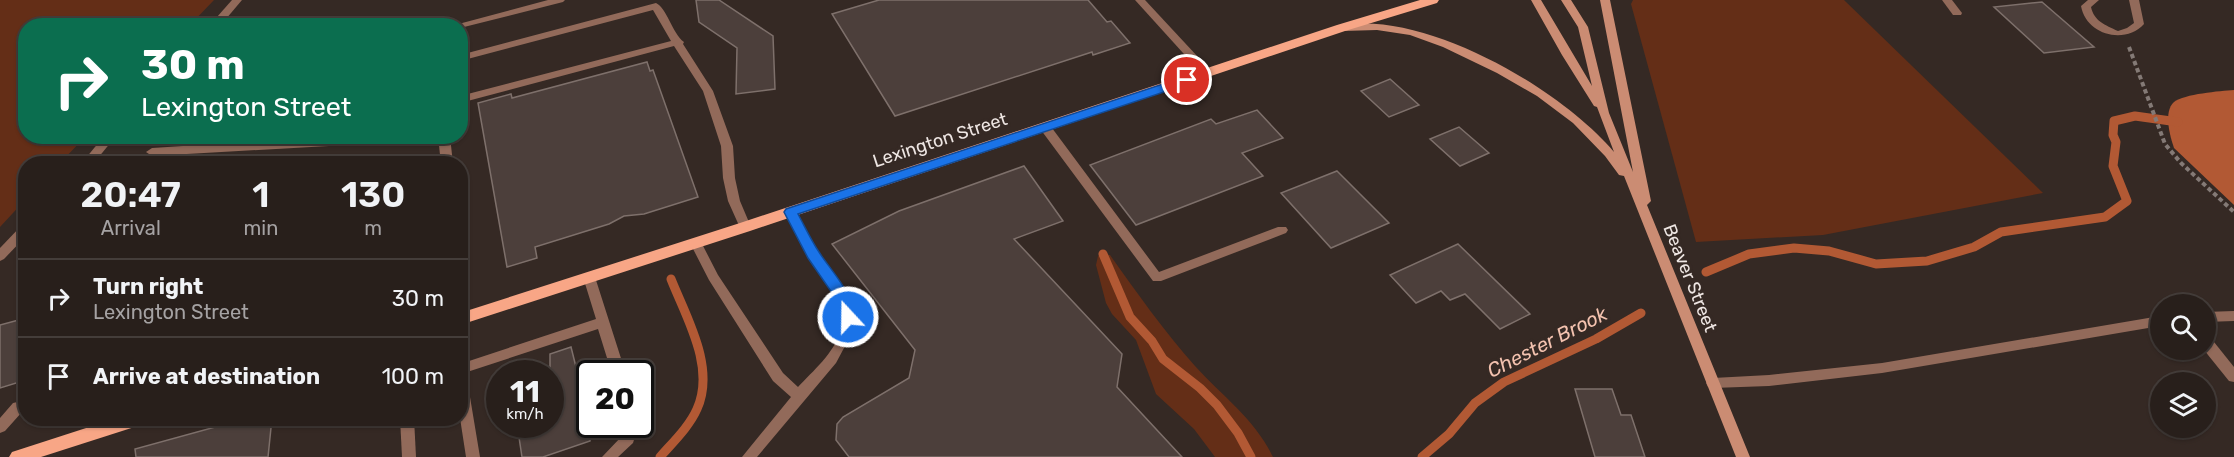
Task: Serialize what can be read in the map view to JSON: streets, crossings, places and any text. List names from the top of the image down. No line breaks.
{"streets":{"main road":["Lexington Street","Beaver Street"]},"water":["Chester Brook"],"page":{"turn":["30 m","Lexington Street"],"eta":["20:47","Arrival","1","min","130","m"],"list":[{"name":"Turn right","note":"Lexington Street","value":"30 m"},{"name":"Arrive at destination","value":"100 m"}],"speed":"11 km/h","limit":"20"}}
